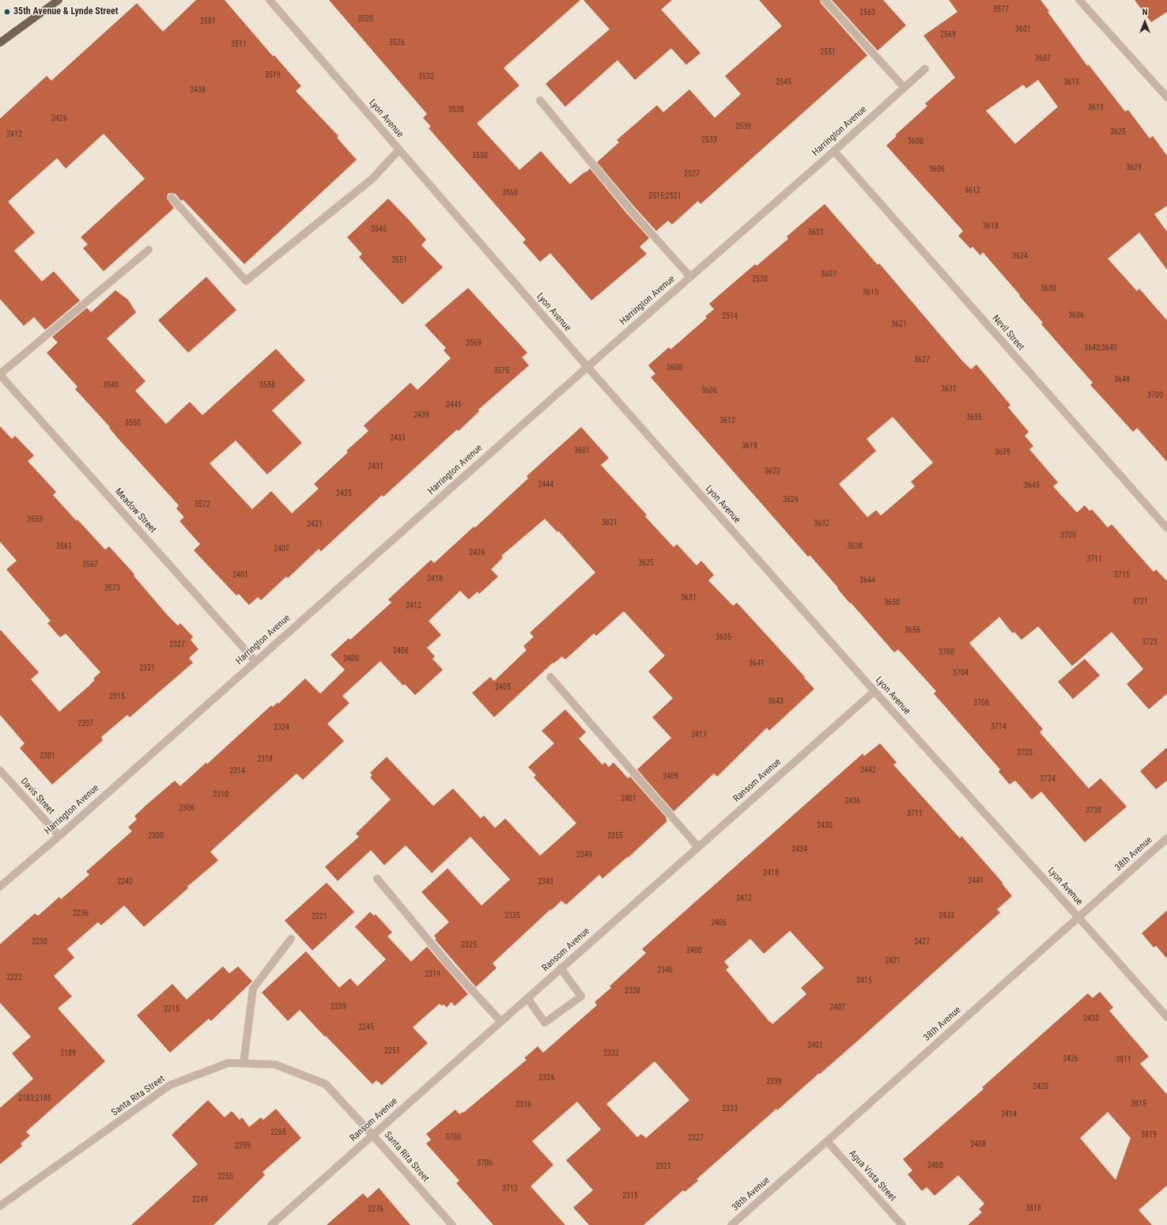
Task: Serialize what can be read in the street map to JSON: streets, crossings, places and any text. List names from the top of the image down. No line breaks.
{"streets":{"street":["Lyon Avenue","Harrington Avenue","Nevil Street","Meadow Street","Ransom Avenue","Davis Street","38th Avenue","Santa Rita Street","Agua Vista Street"]},"crossings":[["Lyon Avenue","Harrington Avenue"],["Lyon Avenue","Ransom Avenue"],["Lyon Avenue","38th Avenue"],["Harrington Avenue","Nevil Street"],["Harrington Avenue","Meadow Street"],["Harrington Avenue","Davis Street"],["Ransom Avenue","Santa Rita Street"],["38th Avenue","Agua Vista Street"]],"places":["35th Avenue & Lynde Street"],"house_numbers":["3577","2563","3520","3501","3601","2569","3526","3511","2551","3607","3519","3532","2545","3615","2438","3619","3538","2426","2539","3625","2412","2533","3600","3550","3629","3606","2527","3612","3560","2515;2521","3618","3545","3601","3624","3551","3607","2520","3630","3615","3636","2514","3621","3569","3640;3642","3627","3600","3575","3648","3540","3558","3631","3606","3700","2445","2439","3635","3612","3550","2433","3618","3601","3639","2431","3622","2444","3645","2425","3626","3572","3553","3621","3632","2421","3705","3561","3638","2407","2424","3711","3625","3567","2401","3715","2418","3644","3573","3631","3721","3650","2412","3656","3635","3725","2327","2406","3700","2400","3641","2321","3704","2405","2315","3643","3708","2307","3714","2324","2417","3720","2301","2318","2442","2314","2409","3724","2310","2401","2436","2306","3730","3711","2430","2300","2355","2424","2349","2418","2441","2242","2343","2412","2236","2335","2433","2221","2406","2230","2427","2325","2400","2421","2346","2319","2222","2415","2338","2239","2407","2215","2432","2245","2401","2251","2189","2332","2426","3811","2324","2339","2420","2183;2185","3815","2316","2333","2414","2265","3819","3700","2327","2408","2259","3706","2400","2321","2255","3712","2315","2249","3818","2276"],"north":"top"}
